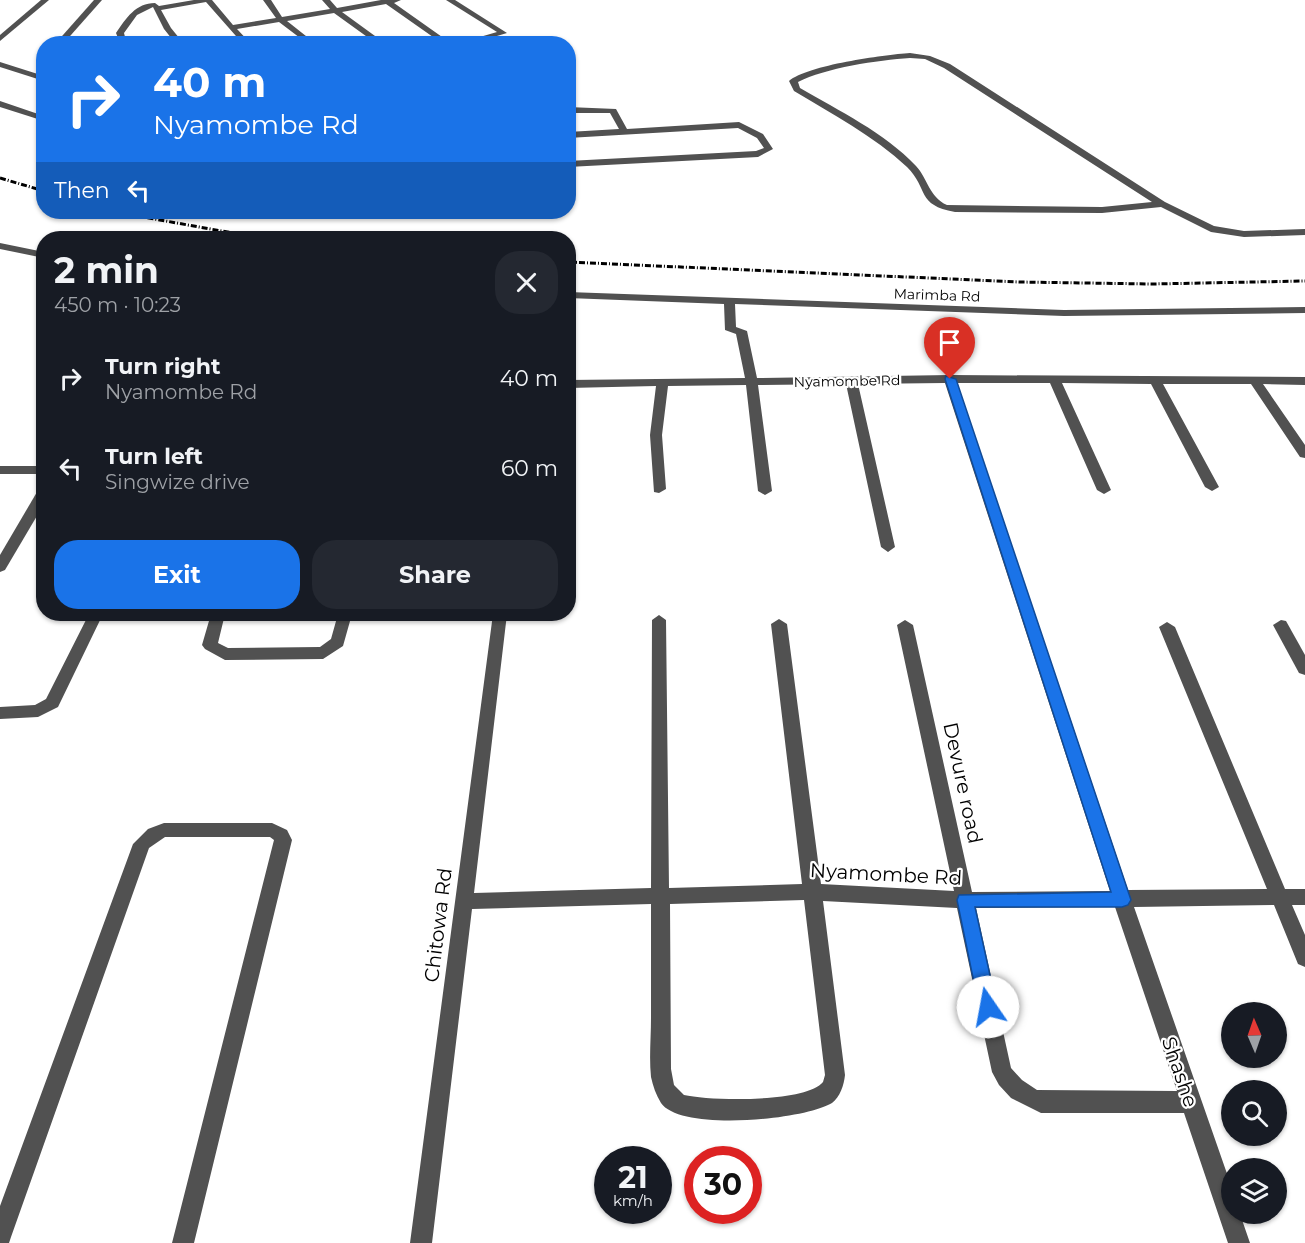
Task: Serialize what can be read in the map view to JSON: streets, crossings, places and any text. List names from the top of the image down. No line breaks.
{"streets":{"street":["Marimba Rd","Nyamombe Rd","Devure road","Chitowa Rd","Shashe"]},"crossings":[["Nyamombe Rd","Devure road"],["Nyamombe Rd","Chitowa Rd"],["Nyamombe Rd","Shashe"],["Devure road","Shashe"]],"north":"top","page":{"turn":["40 m","Nyamombe Rd"],"then":"Then","heading":["2 min","450 m · 10:23"],"list":[{"name":"Turn right","note":"Nyamombe Rd","value":"40 m"},{"name":"Turn left","note":"Singwize drive","value":"60 m"}],"buttons":["Exit","Share"],"speed":"21 km/h","limit":"30"}}
